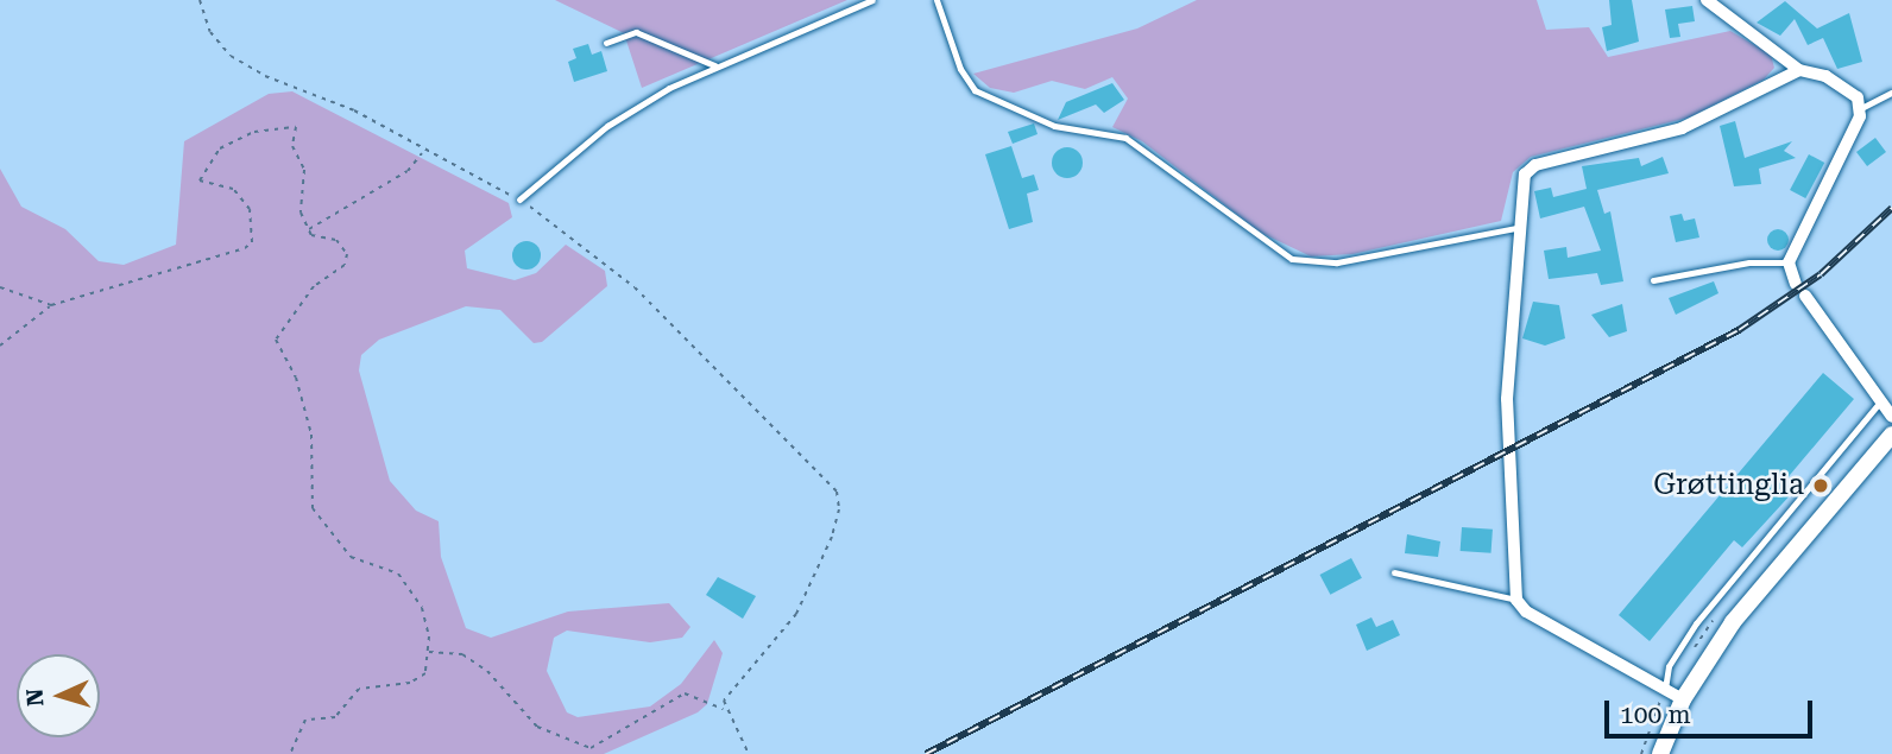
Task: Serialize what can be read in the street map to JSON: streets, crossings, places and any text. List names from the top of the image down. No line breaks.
{"places":["Grøttinglia"],"scale_bar":"100 m","north":"left"}
